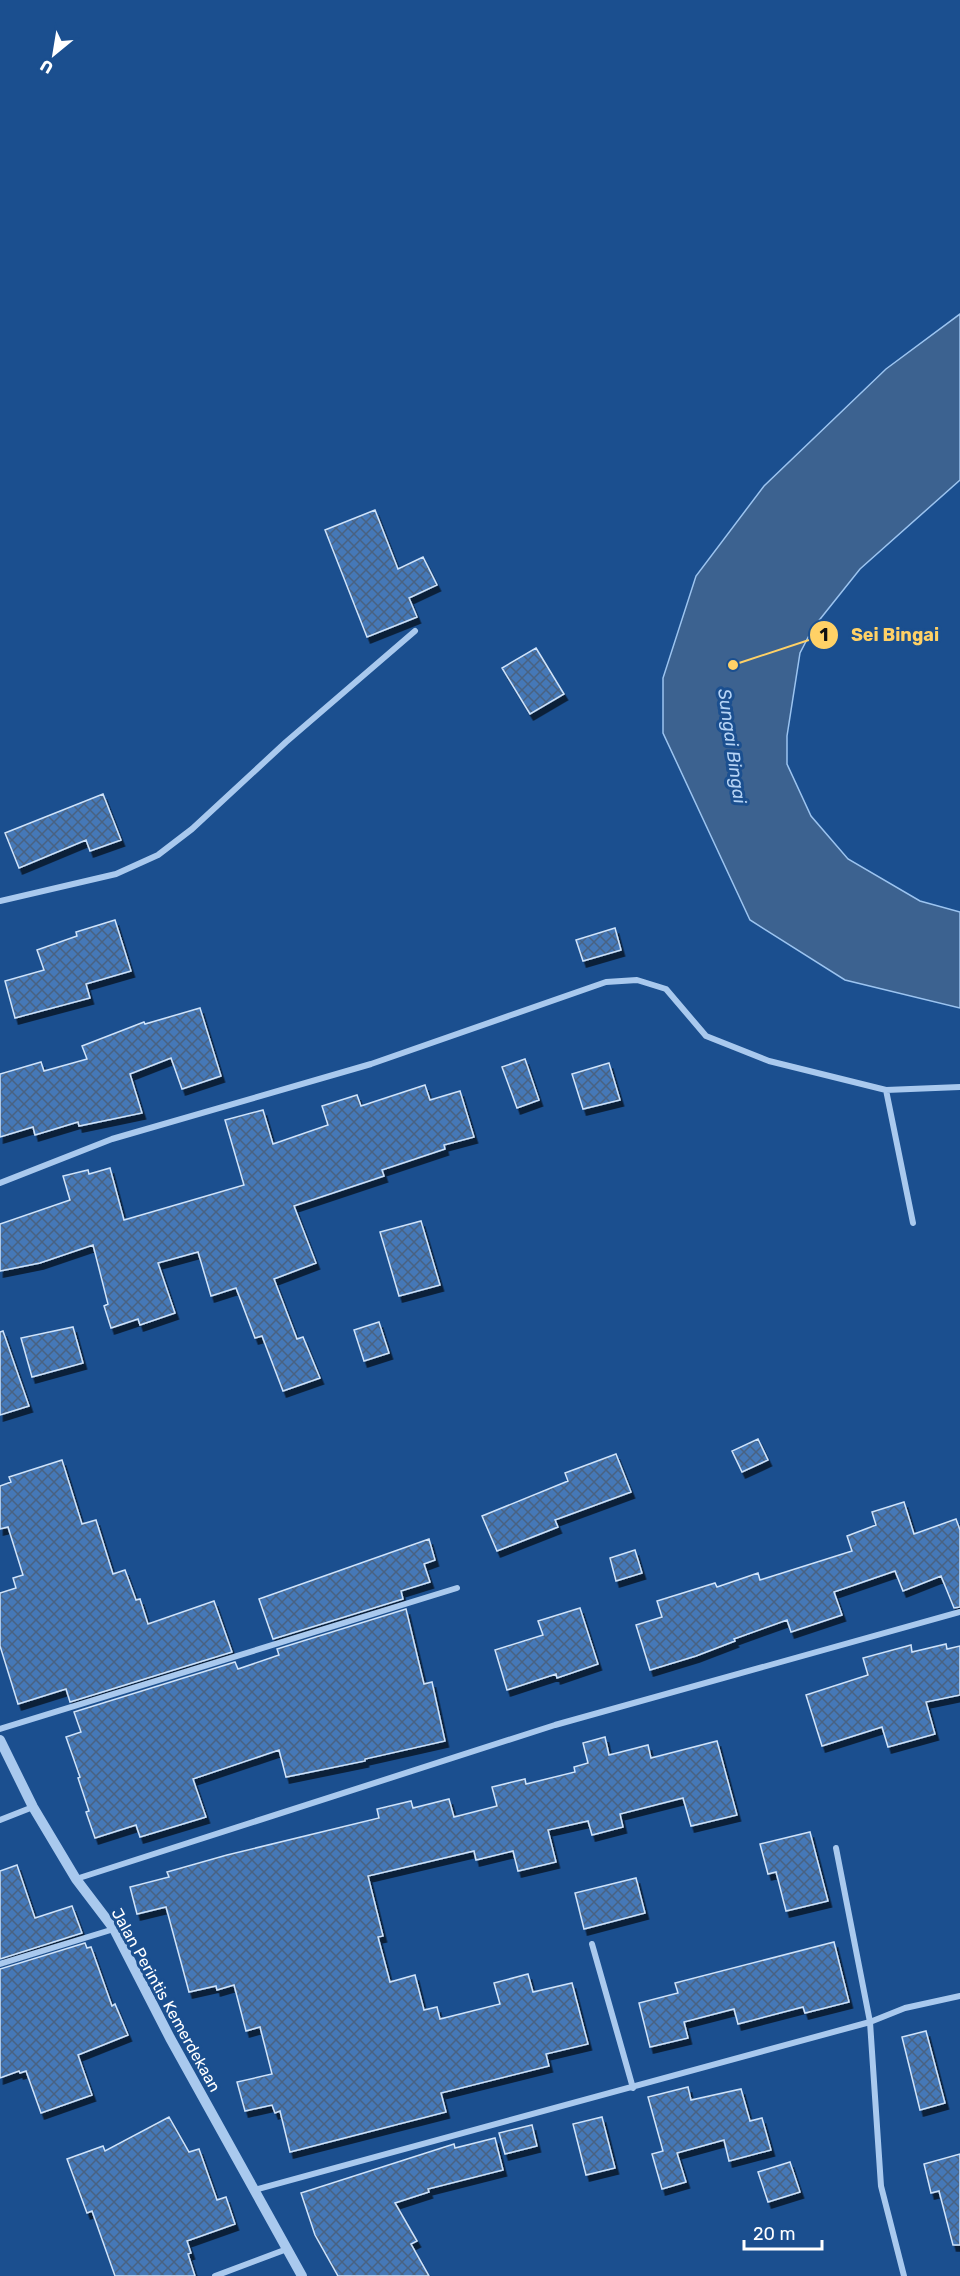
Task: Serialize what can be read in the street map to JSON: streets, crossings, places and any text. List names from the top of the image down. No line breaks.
{"streets":{"street":["Jalan Perintis Kemerdekaan"]},"water":["Sungai Bingai"],"places":["Sei Bingai"],"scale_bar":"20 m","north":"bottom left"}
